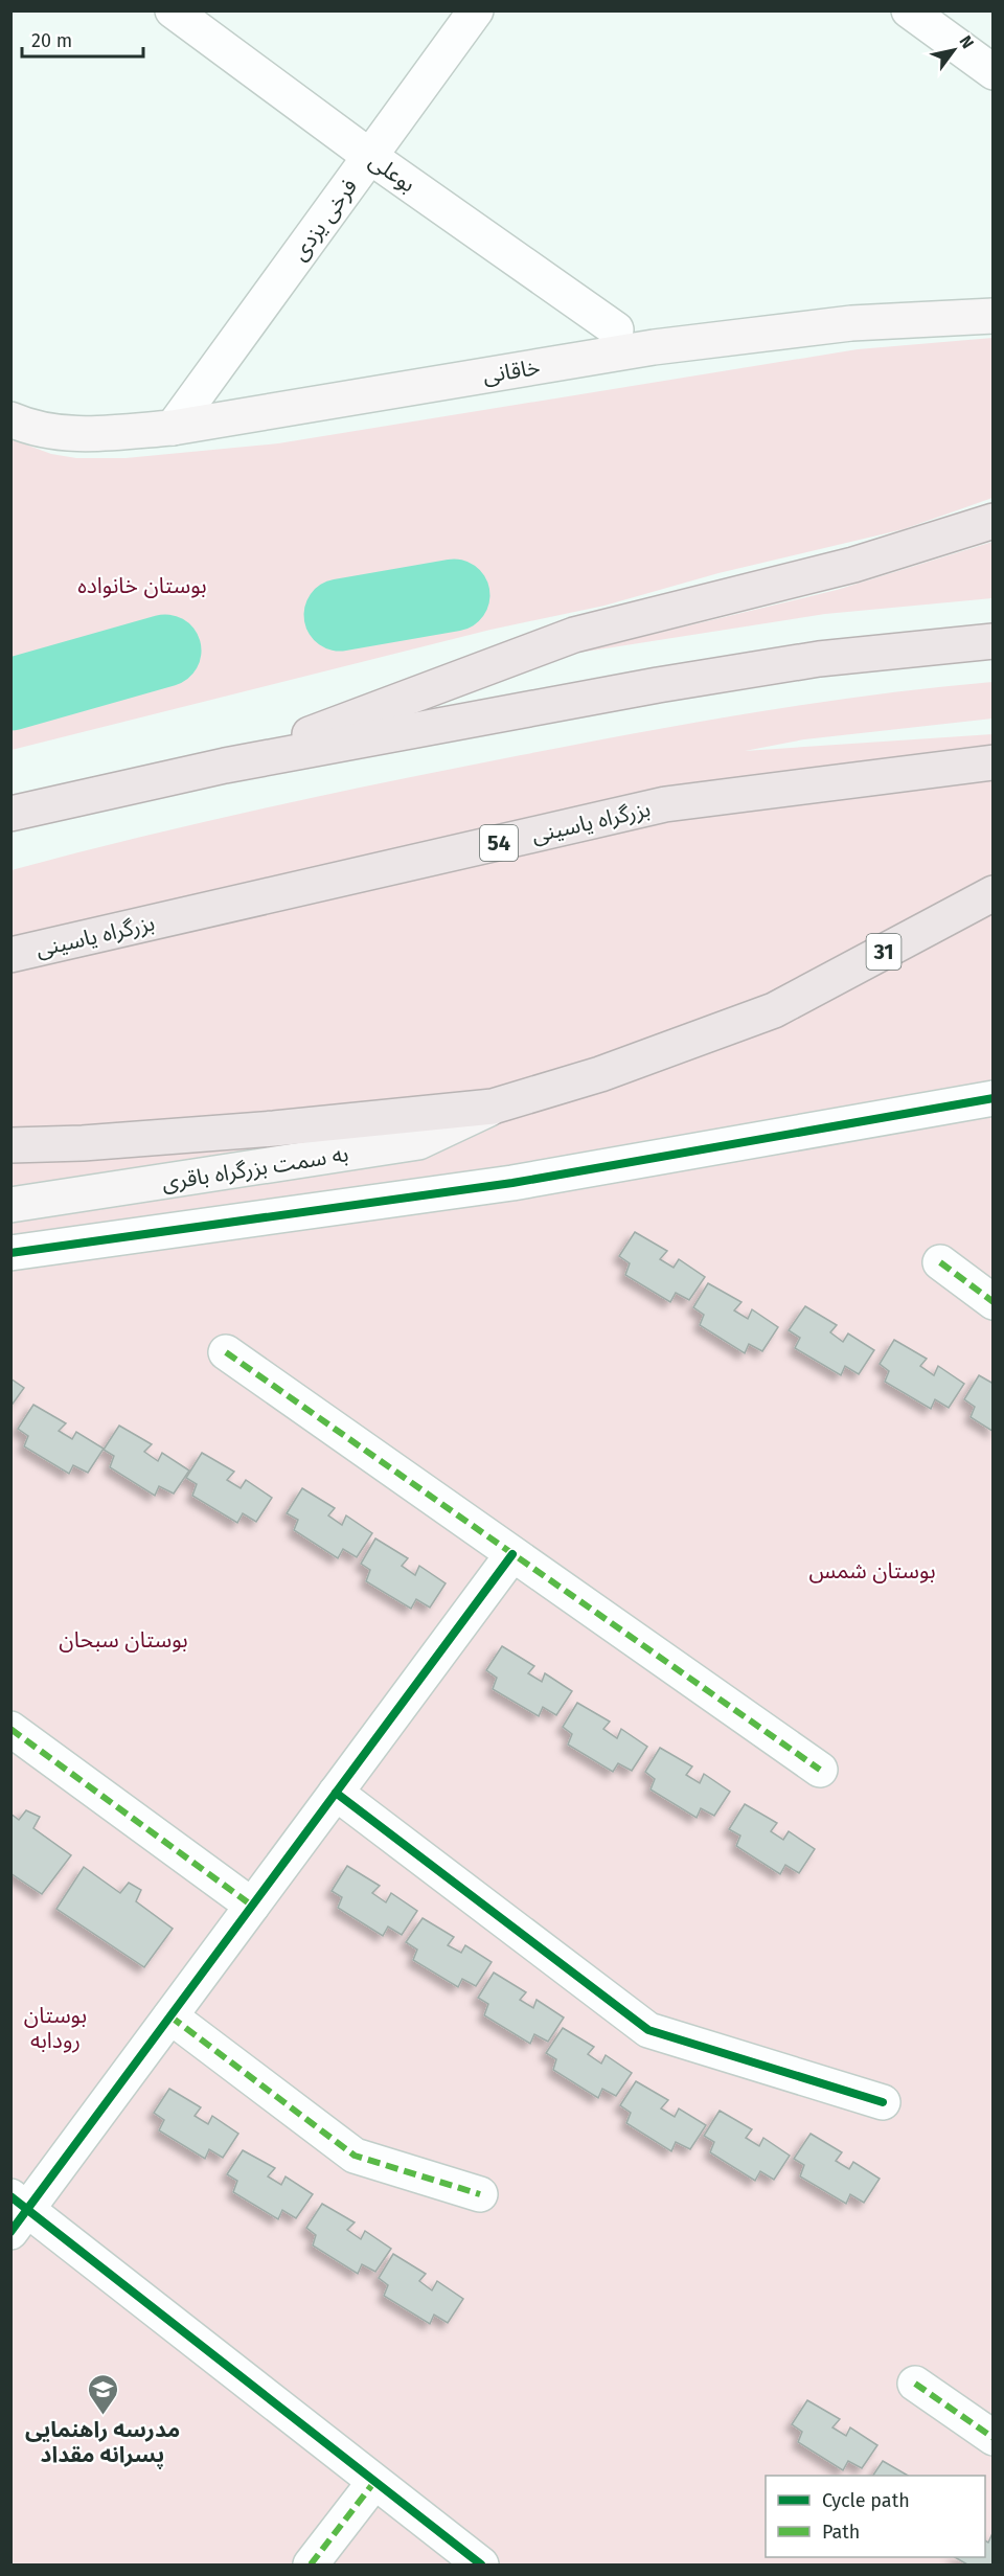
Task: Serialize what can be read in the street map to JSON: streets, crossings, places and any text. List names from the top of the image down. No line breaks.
{"streets":{"highway":["بزرگراه یاسینی","54","31"],"main road":["خاقانی","به سمت بزرگراه باقری"],"street":["بوعلی","فرخی یزدی"]},"crossings":[["بوعلی","فرخی یزدی"],["فرخی یزدی","خاقانی"],["31","به سمت بزرگراه باقری"]],"parks":["بوستان خانواده","بوستان شمس","بوستان سبحان","بوستان رودابه"],"places":{"school or university":["مدرسه راهنمایی پسرانه مقداد"]},"legend":["Cycle path","Path"],"scale_bar":"20 m","north":"top right"}
